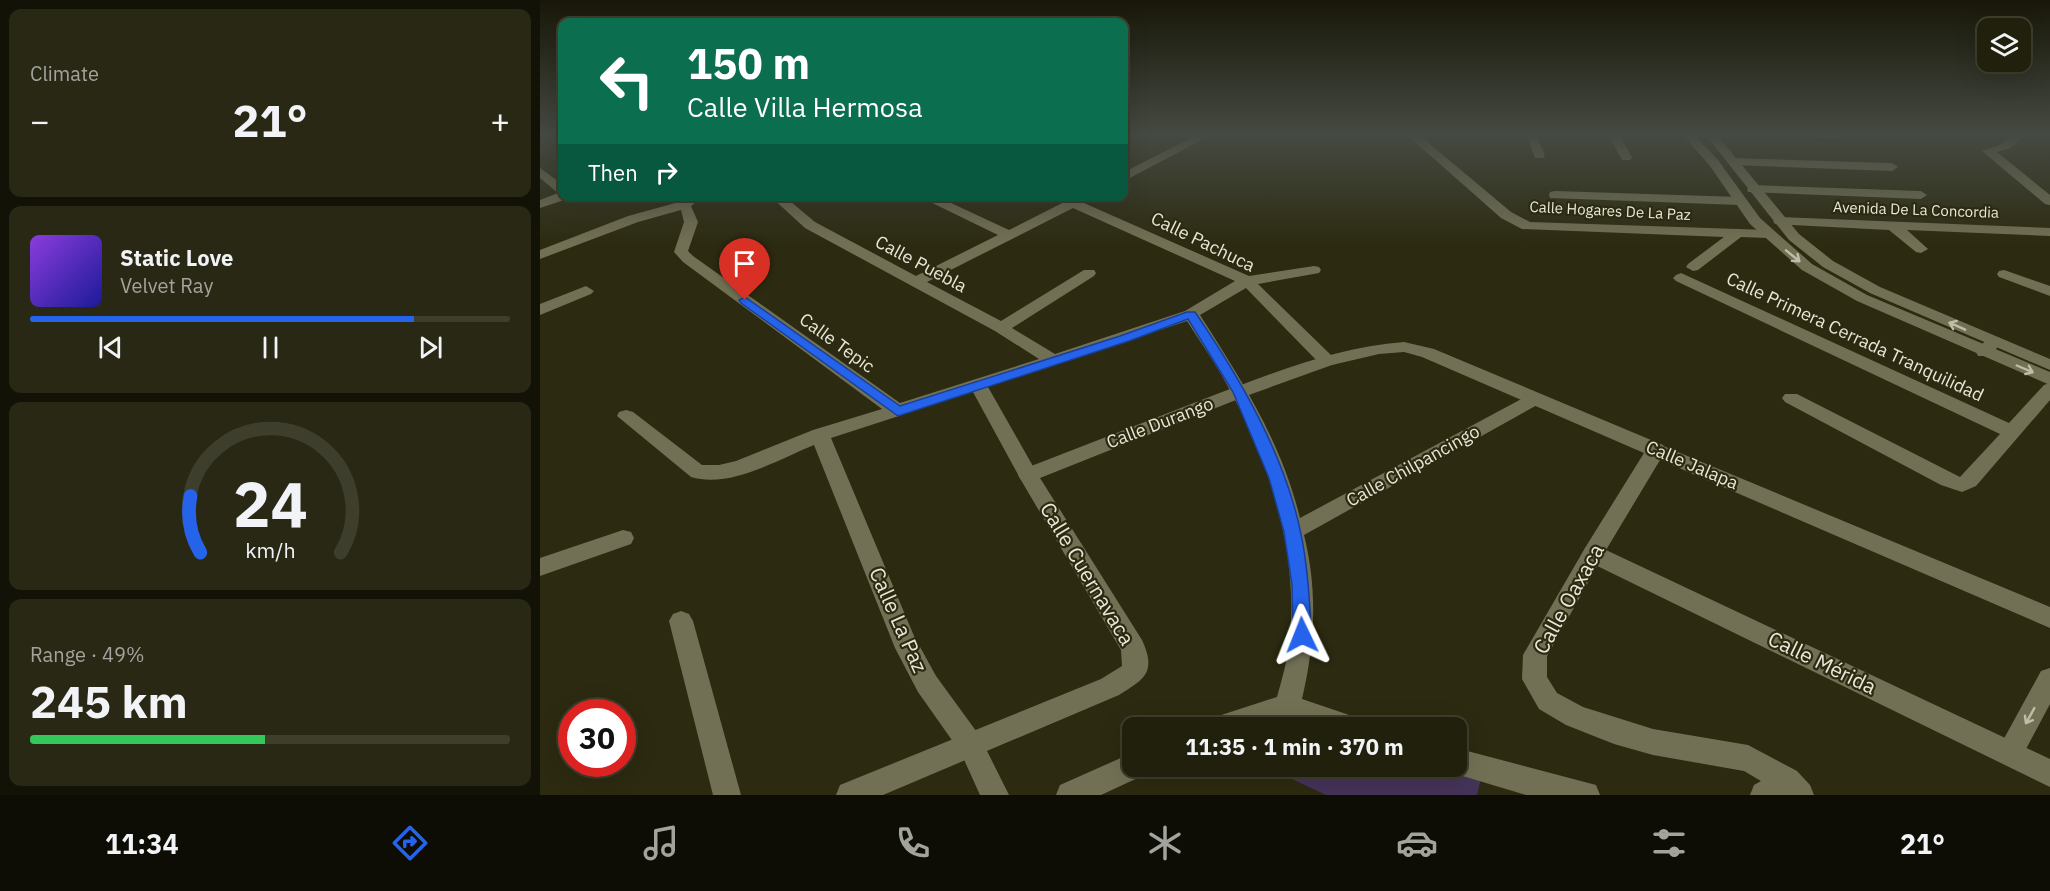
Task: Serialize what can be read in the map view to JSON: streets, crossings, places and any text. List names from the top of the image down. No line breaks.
{"streets":{"street":["Avenida De La Concordia","Calle Hogares De La Paz","Calle Pachuca","Calle Puebla","Calle Primera Cerrada Tranquilidad","Calle Tepic","Calle Durango","Calle Jalapa","Calle Chilpancingo","Calle Cuernavaca","Calle Oaxaca","Calle La Paz","Calle Mérida"]},"crossings":[["Calle Hogares De La Paz","Calle Primera Cerrada Tranquilidad"],["Calle Pachuca","Calle Durango"],["Calle Pachuca","Calle Jalapa"],["Calle Durango","Calle Jalapa"],["Calle Durango","Calle Cuernavaca"],["Calle Jalapa","Calle Chilpancingo"],["Calle Jalapa","Calle Oaxaca"],["Calle Cuernavaca","Calle La Paz"],["Calle Oaxaca","Calle Mérida"]],"page":{"tile":["Climate",["Range · 49%","245 km"]],"turn":["150 m","Calle Villa Hermosa"],"heat":["−","21°","+"],"then":"Then","song":["Static Love","Velvet Ray"],"limit":"30","trip":"11:35 · 1 min · 370 m","tabs":["11:34","21°"],"gauge":["24","km/h"]}}
